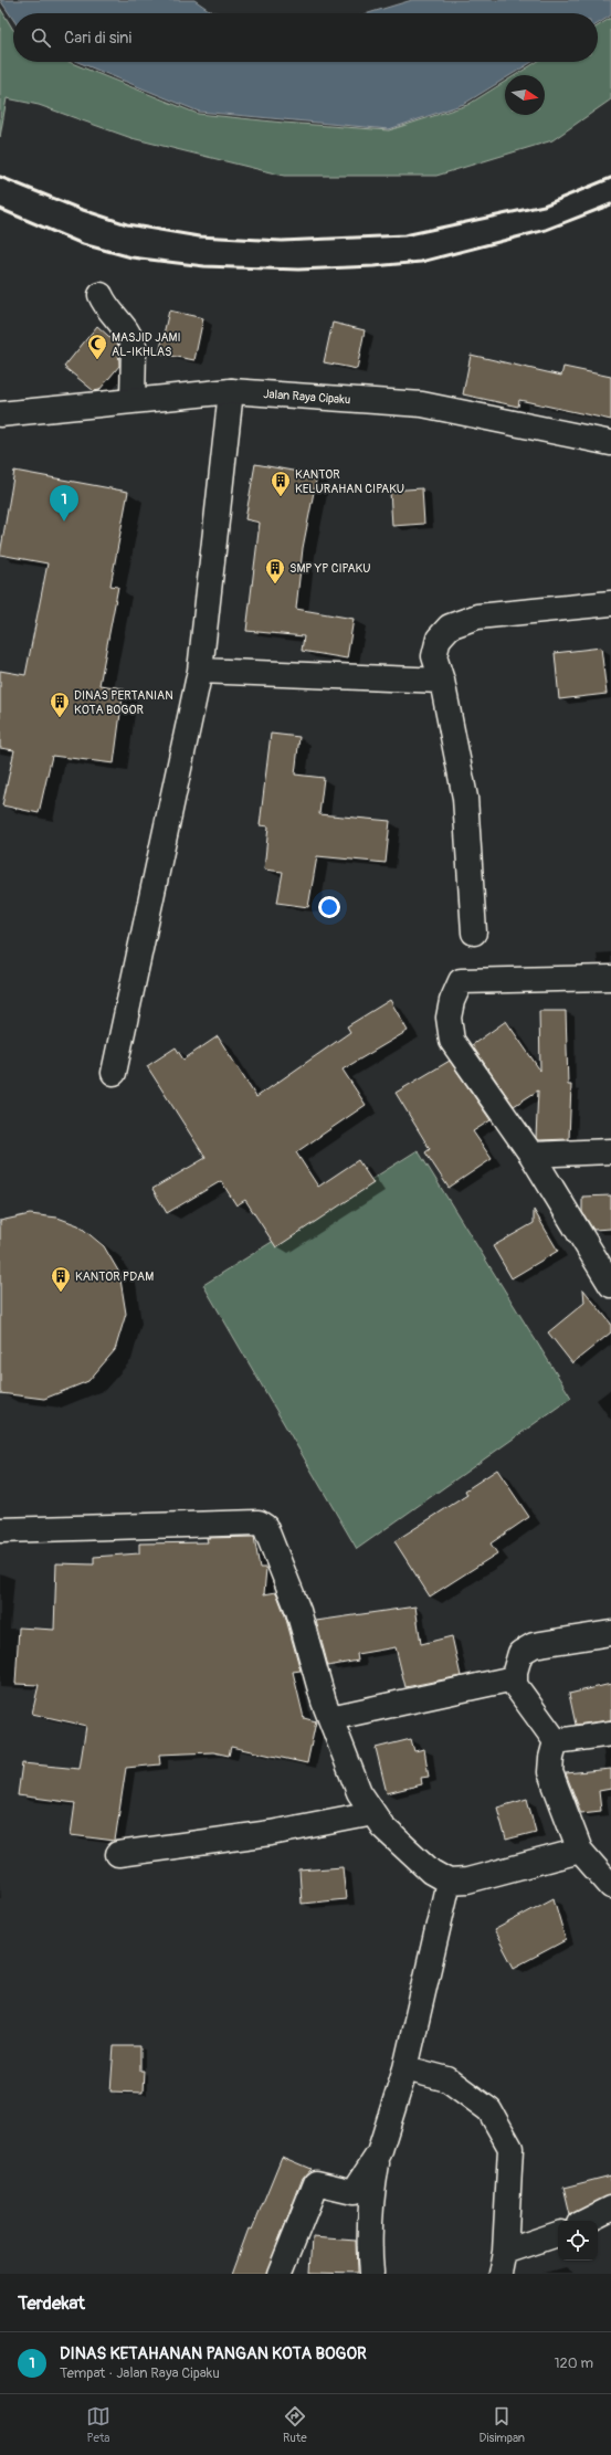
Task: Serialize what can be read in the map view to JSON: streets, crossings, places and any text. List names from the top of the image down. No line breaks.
{"streets":{"street":["Jalan Raya Cipaku"]},"places":{"mosque":["MASJID JAMI AL-IKHLAS"],"building":["KANTOR KELURAHAN CIPAKU","SMP YP CIPAKU","DINAS PERTANIAN KOTA BOGOR","KANTOR PDAM"]},"north":"right","page":{"search":"Cari di sini","pins":"1","heading":"Terdekat","list":[{"mark":"1","name":"DINAS KETAHANAN PANGAN KOTA BOGOR","note":"Tempat · Jalan Raya Cipaku","value":"120 m"}],"nav":["Peta","Rute","Disimpan"]}}
